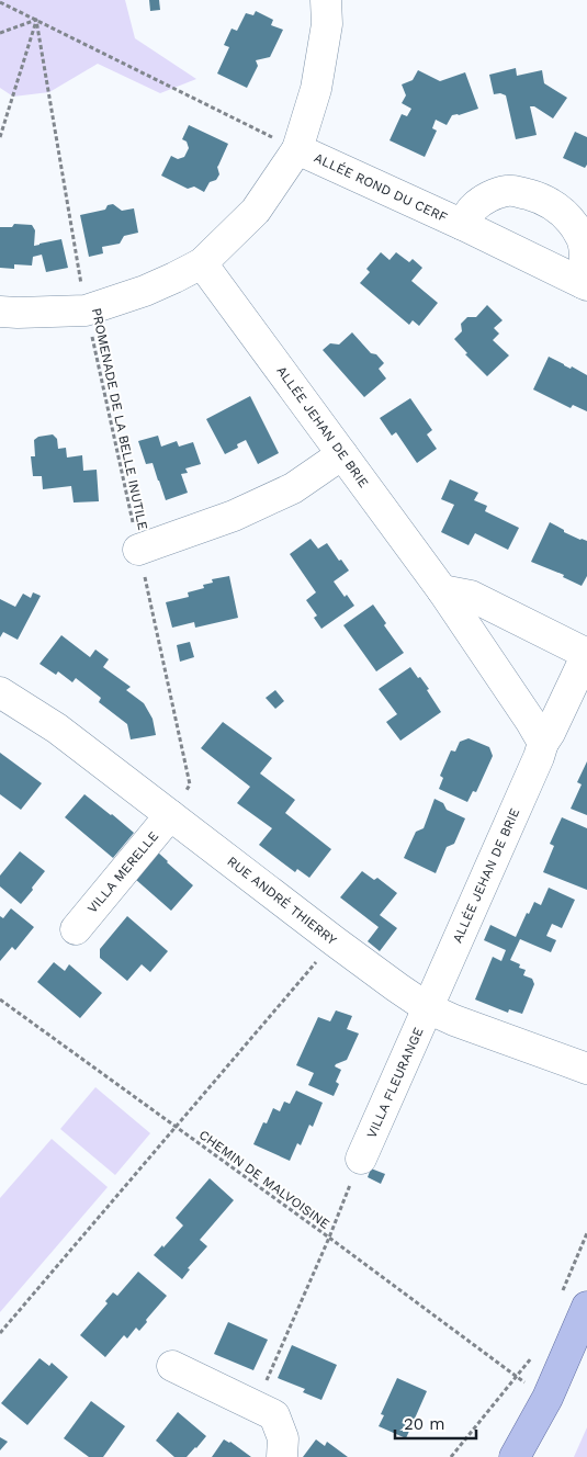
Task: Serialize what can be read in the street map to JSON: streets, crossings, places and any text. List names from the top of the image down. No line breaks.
{"streets":{"street":["ALLÉE ROND DU CERF","ALLÉE JEHAN DE BRIE","VILLA MERELLE","RUE ANDRÉ THIERRY","VILLA FLEURANGE"],"path":["PROMENADE DE LA BELLE INUTILE","CHEMIN DE MALVOISINE"]},"crossings":[["ALLÉE ROND DU CERF","PROMENADE DE LA BELLE INUTILE"],["ALLÉE ROND DU CERF","ALLÉE JEHAN DE BRIE"],["PROMENADE DE LA BELLE INUTILE","VILLA MERELLE"],["PROMENADE DE LA BELLE INUTILE","RUE ANDRÉ THIERRY"],["ALLÉE JEHAN DE BRIE","RUE ANDRÉ THIERRY"],["ALLÉE JEHAN DE BRIE","VILLA FLEURANGE"],["VILLA MERELLE","RUE ANDRÉ THIERRY"],["RUE ANDRÉ THIERRY","VILLA FLEURANGE"]],"scale_bar":"20 m"}
